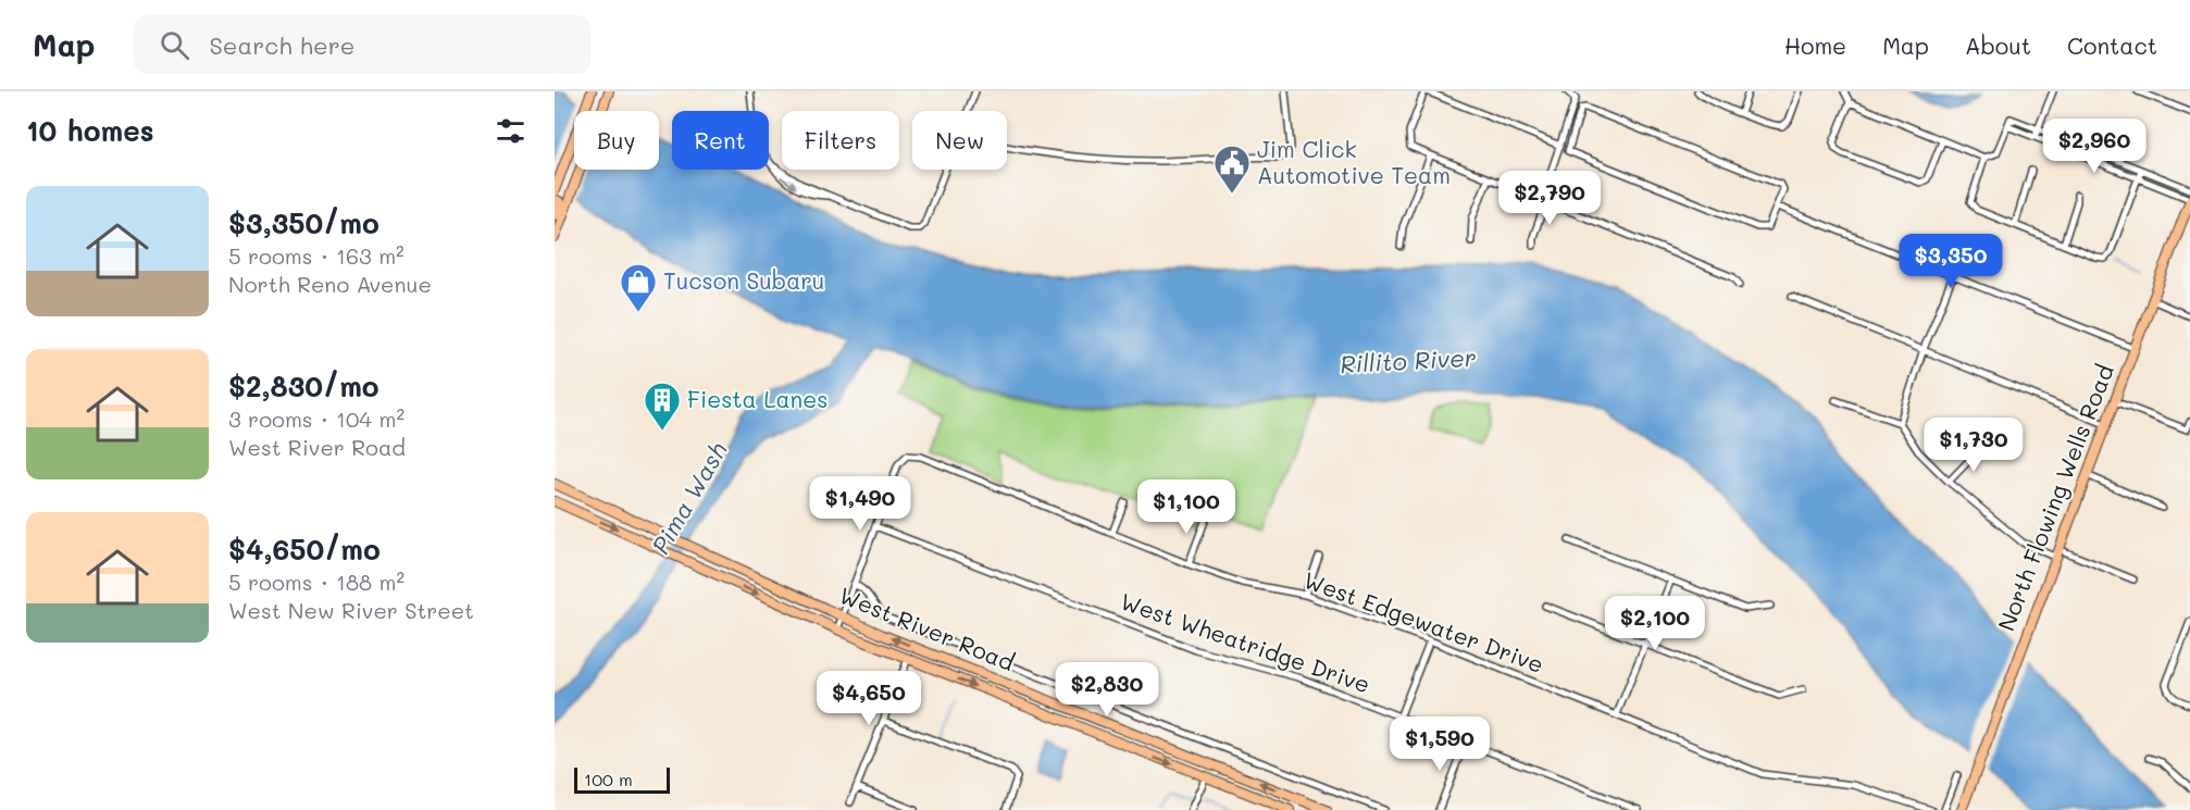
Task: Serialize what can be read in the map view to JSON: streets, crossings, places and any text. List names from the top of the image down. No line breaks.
{"streets":{"main road":["North Flowing Wells Road","West River Road"],"street":["West Edgewater Drive","West Wheatridge Drive"]},"water":["Rillito River","Pima Wash"],"places":{"public building":["Jim Click Automotive Team"],"shop":["Tucson Subaru"],"building":["Fiesta Lanes"]},"scale_bar":"100 m","page":{"header":"Map","search":"Search here","nav":["Home","Map","About","Contact"],"heading":"10 homes","chip":["Buy","Rent","Filters","New"],"price":["$2,960","$2,790","$3,350","$1,730","$1,490","$1,100","$2,100","$2,830","$4,650","$1,590"],"list":[{"name":"$3,350/mo","note":"5 rooms · 163 m² · North Reno Avenue"},{"name":"$2,830/mo","note":"3 rooms · 104 m² · West River Road"},{"name":"$4,650/mo","note":"5 rooms · 188 m² · West New River Street"}],"scale":"100 m"}}
